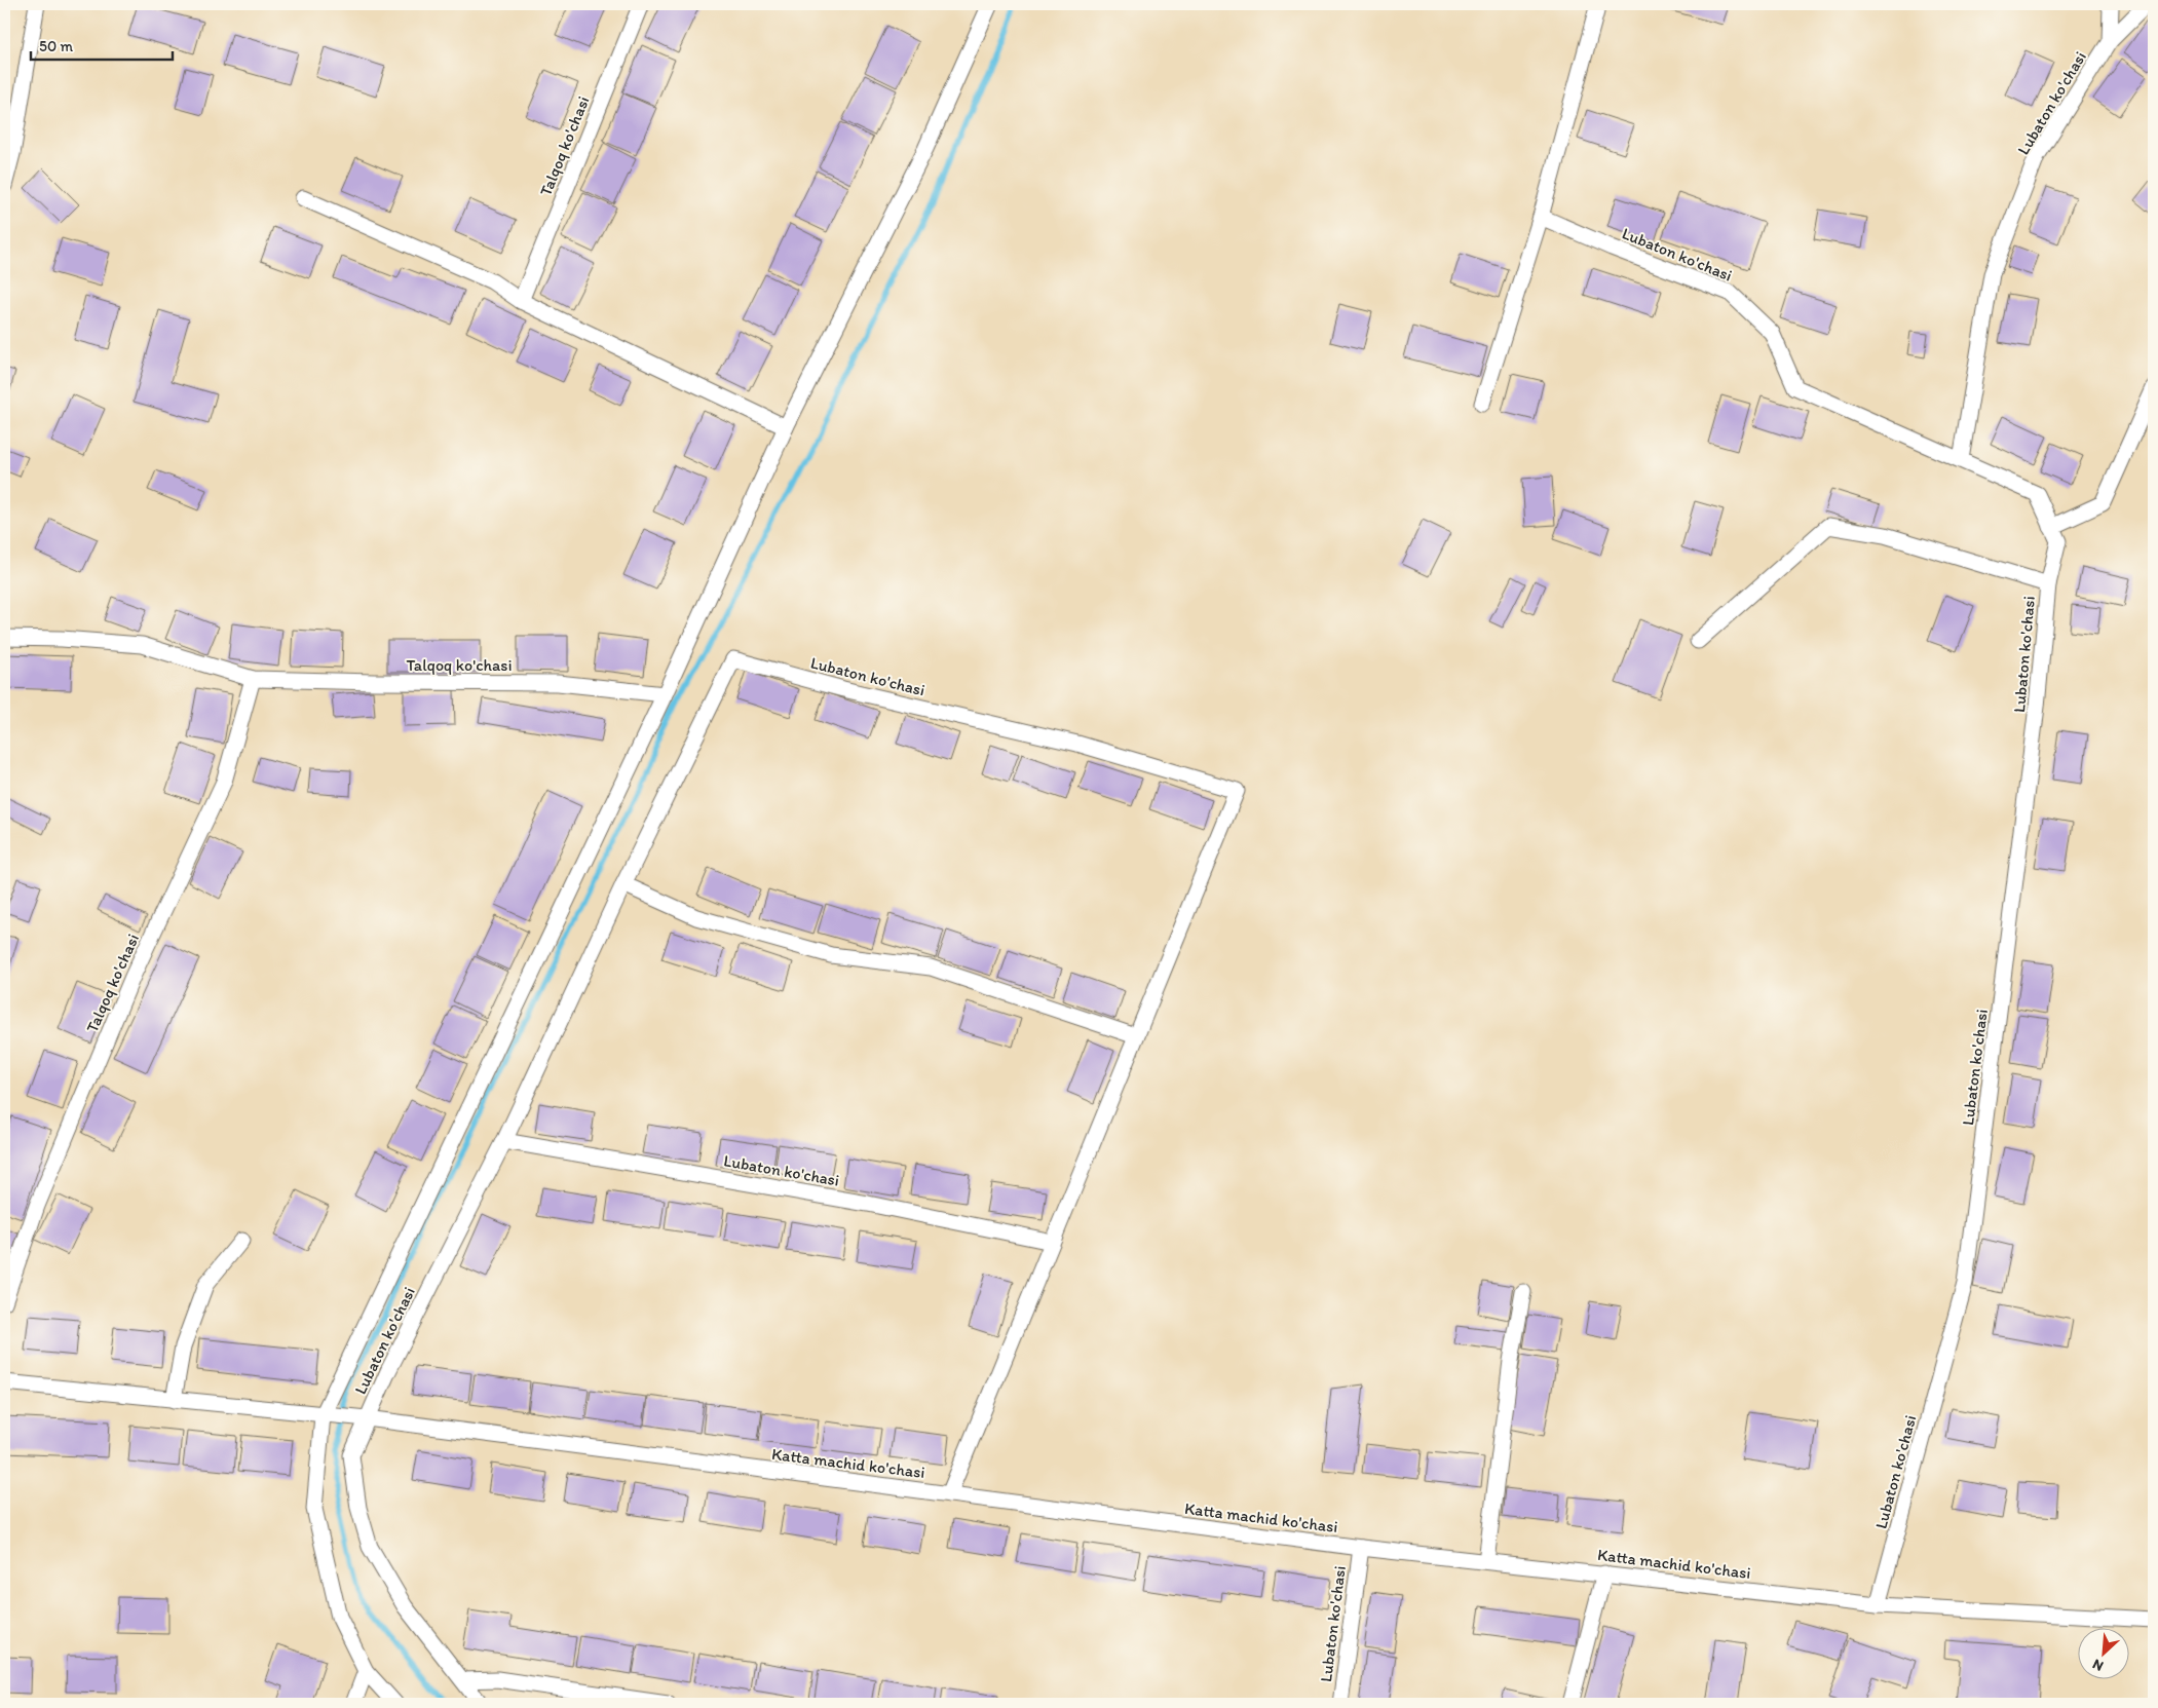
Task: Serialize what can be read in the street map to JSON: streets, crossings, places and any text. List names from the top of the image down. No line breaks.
{"streets":{"street":["Lubaton ko'chasi","Talqoq ko'chasi","Katta machid ko'chasi"]},"crossings":[["Lubaton ko'chasi","Katta machid ko'chasi"]],"scale_bar":"50 m","north":"bottom left"}
